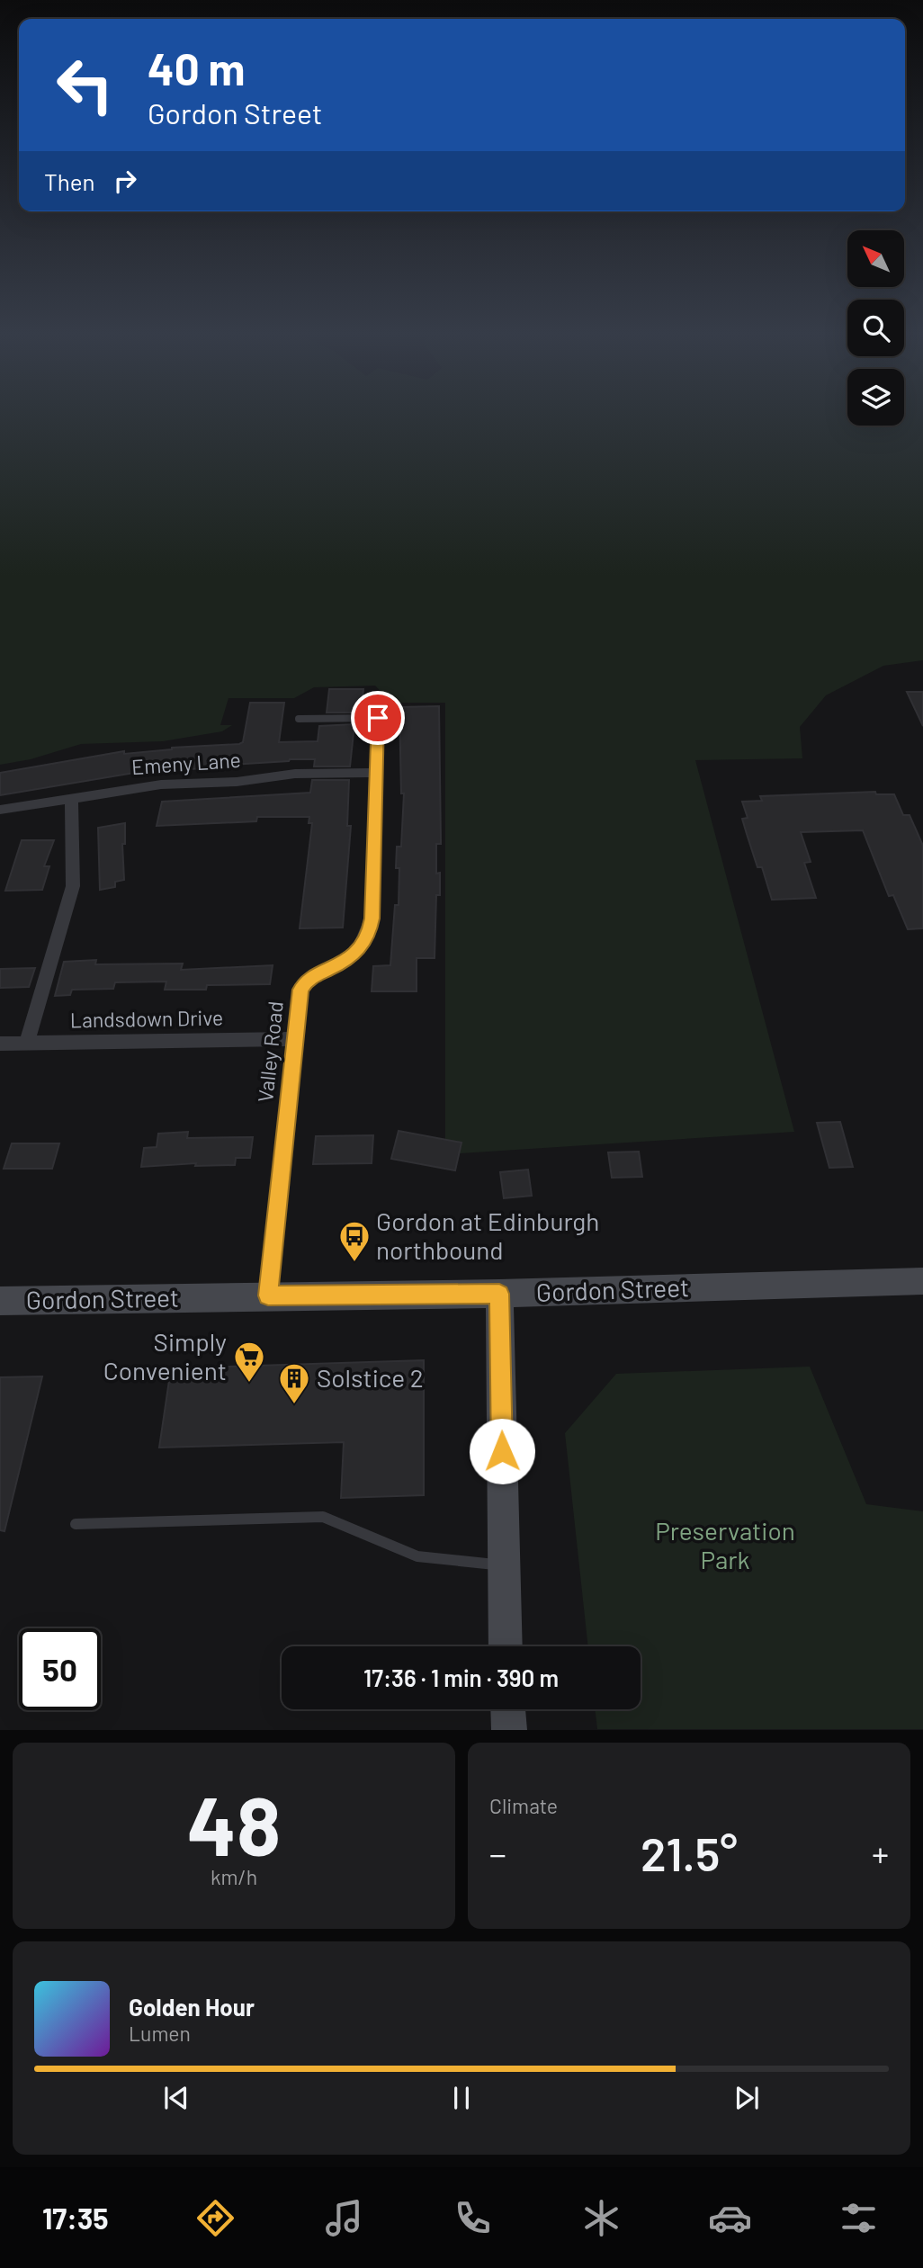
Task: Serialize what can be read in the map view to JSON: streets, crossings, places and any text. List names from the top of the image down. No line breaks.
{"streets":{"main road":["Gordon Street"],"street":["Emeny Lane","Landsdown Drive","Valley Road"]},"crossings":[["Emeny Lane","Valley Road"],["Landsdown Drive","Valley Road"],["Valley Road","Gordon Street"]],"parks":["Preservation Park"],"places":{"bus stop":["Gordon at Edinburgh northbound"],"supermarket":["Simply Convenient"],"building":["Solstice 2"]},"north":"top left","page":{"turn":["40 m","Gordon Street"],"then":"Then","limit":"50","trip":"17:36 · 1 min · 390 m","tile":[["48","km/h"],"Climate"],"heat":["−","21.5°","+"],"song":["Golden Hour","Lumen"],"tabs":"17:35"}}
